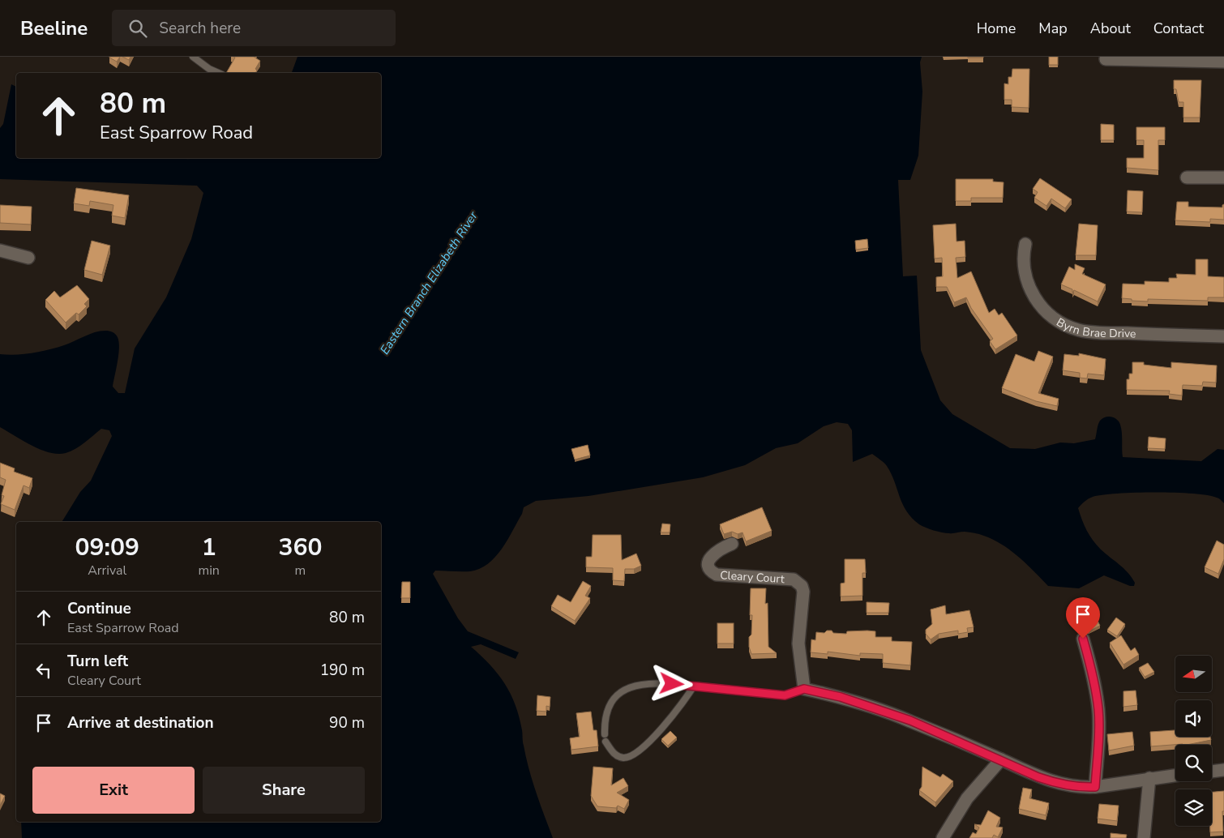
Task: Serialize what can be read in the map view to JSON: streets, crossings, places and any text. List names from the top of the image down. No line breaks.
{"streets":{"street":["Byrn Brae Drive","Cleary Court"]},"water":["Eastern Branch Elizabeth River"],"north":"left","page":{"header":"Beeline","search":"Search here","nav":["Home","Map","About","Contact"],"turn":["80 m","East Sparrow Road"],"eta":["09:09","Arrival","1","min","360","m"],"list":[{"name":"Continue","note":"East Sparrow Road","value":"80 m"},{"name":"Turn left","note":"Cleary Court","value":"190 m"},{"name":"Arrive at destination","value":"90 m"}],"buttons":["Exit","Share"]}}
